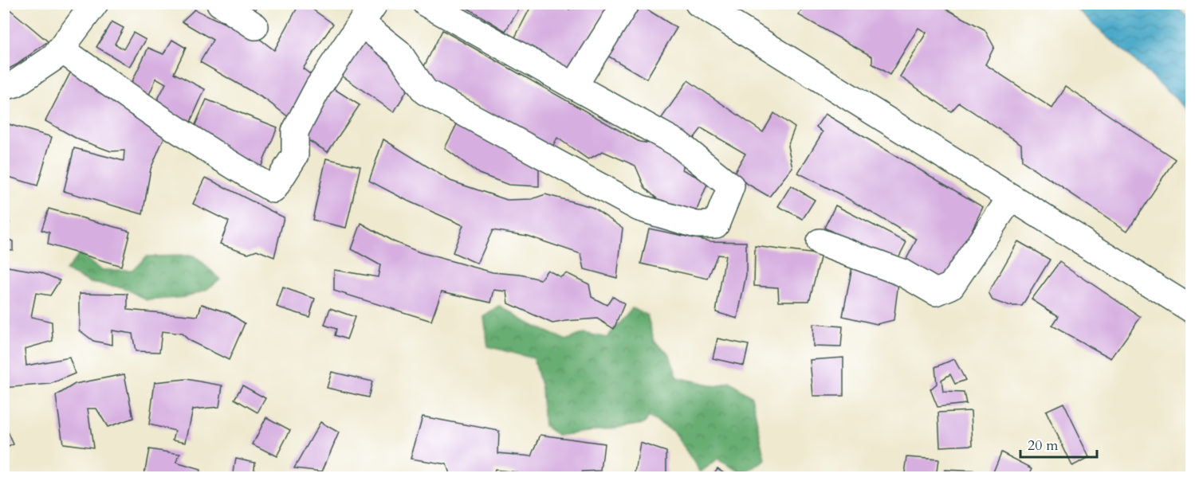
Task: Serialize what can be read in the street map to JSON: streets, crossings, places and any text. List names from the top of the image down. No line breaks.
{"scale_bar":"20 m"}
